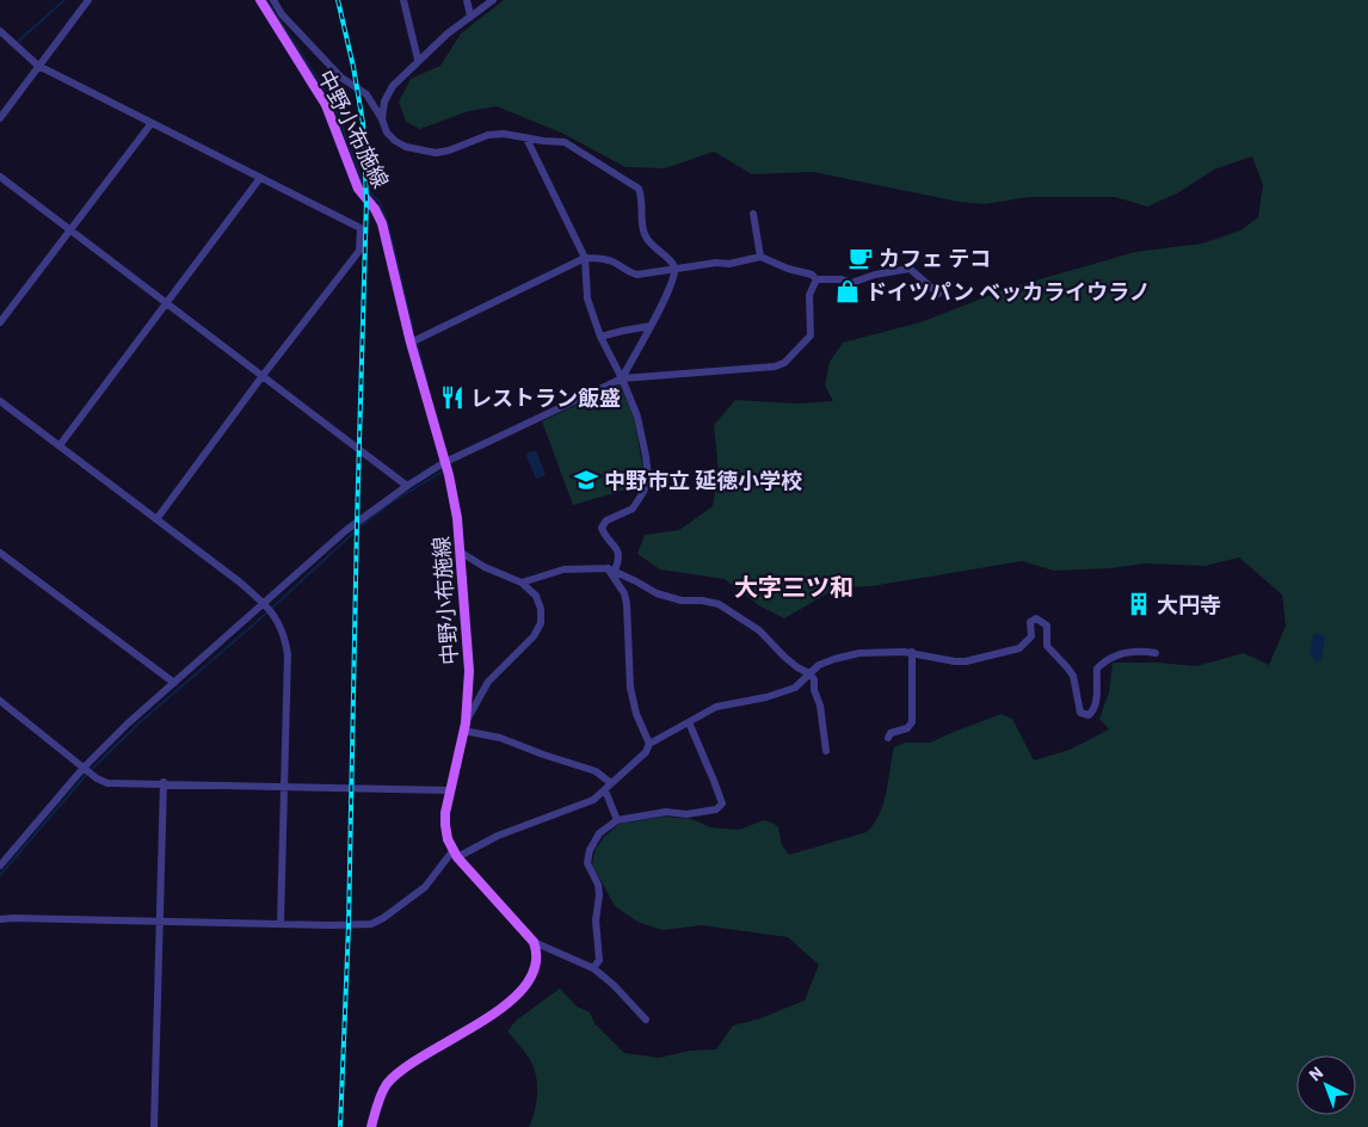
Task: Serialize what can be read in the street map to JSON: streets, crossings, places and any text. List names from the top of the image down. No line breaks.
{"streets":{"main road":["中野小布施線"]},"districts":["大字三ツ和"],"places":{"cafe":["カフェ テコ"],"shop":["ドイツパン ベッカライウラノ"],"restaurant":["レストラン飯盛"],"school or university":["中野市立 延徳小学校"],"building":["大円寺"]},"north":"top left"}
